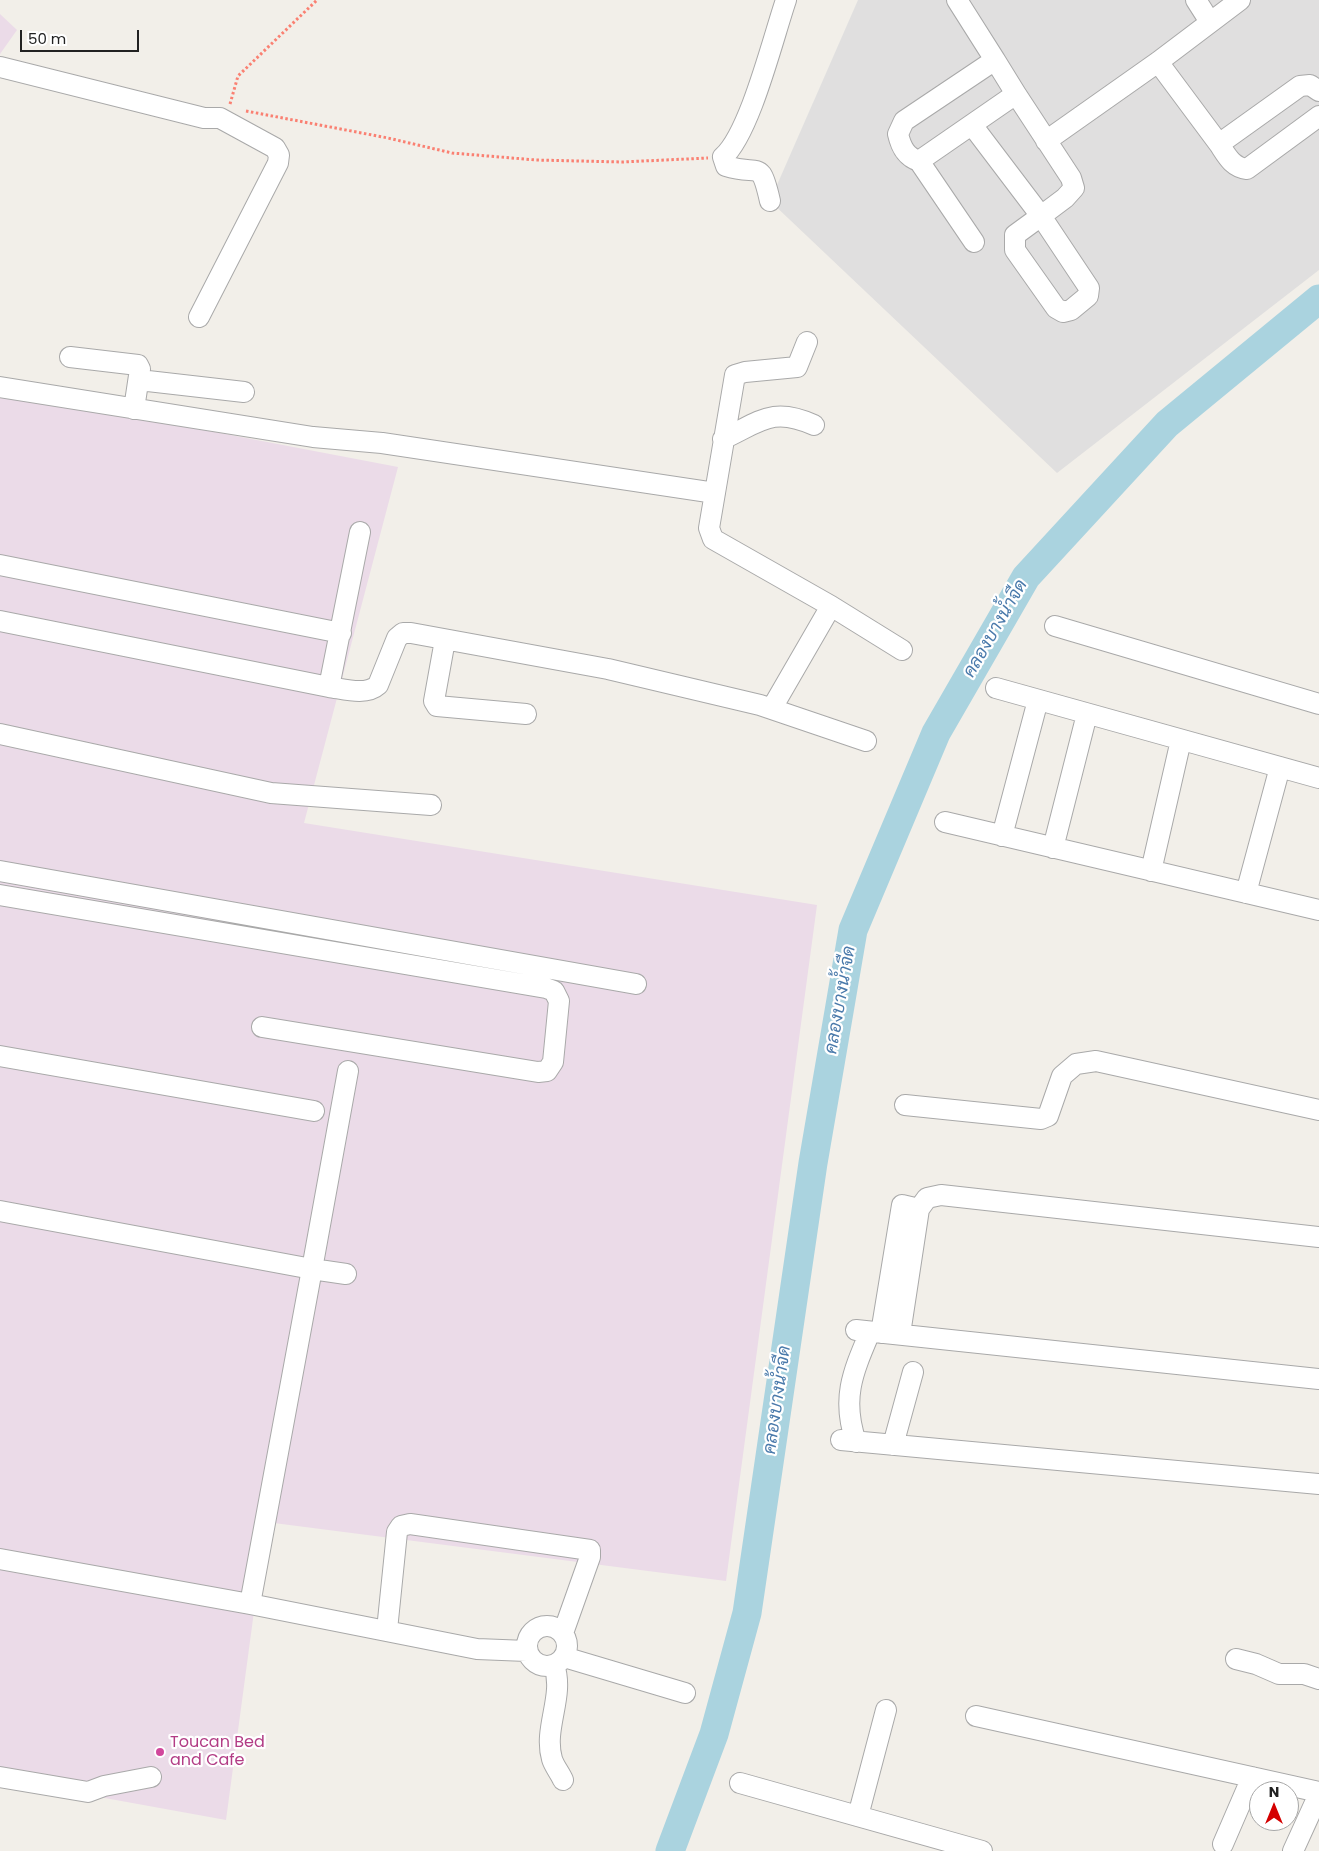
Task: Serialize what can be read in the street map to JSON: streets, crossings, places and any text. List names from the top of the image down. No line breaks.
{"water":["คลองบางน้ำจืด"],"places":["Toucan Bed and Cafe"],"scale_bar":"50 m","north":"top"}
